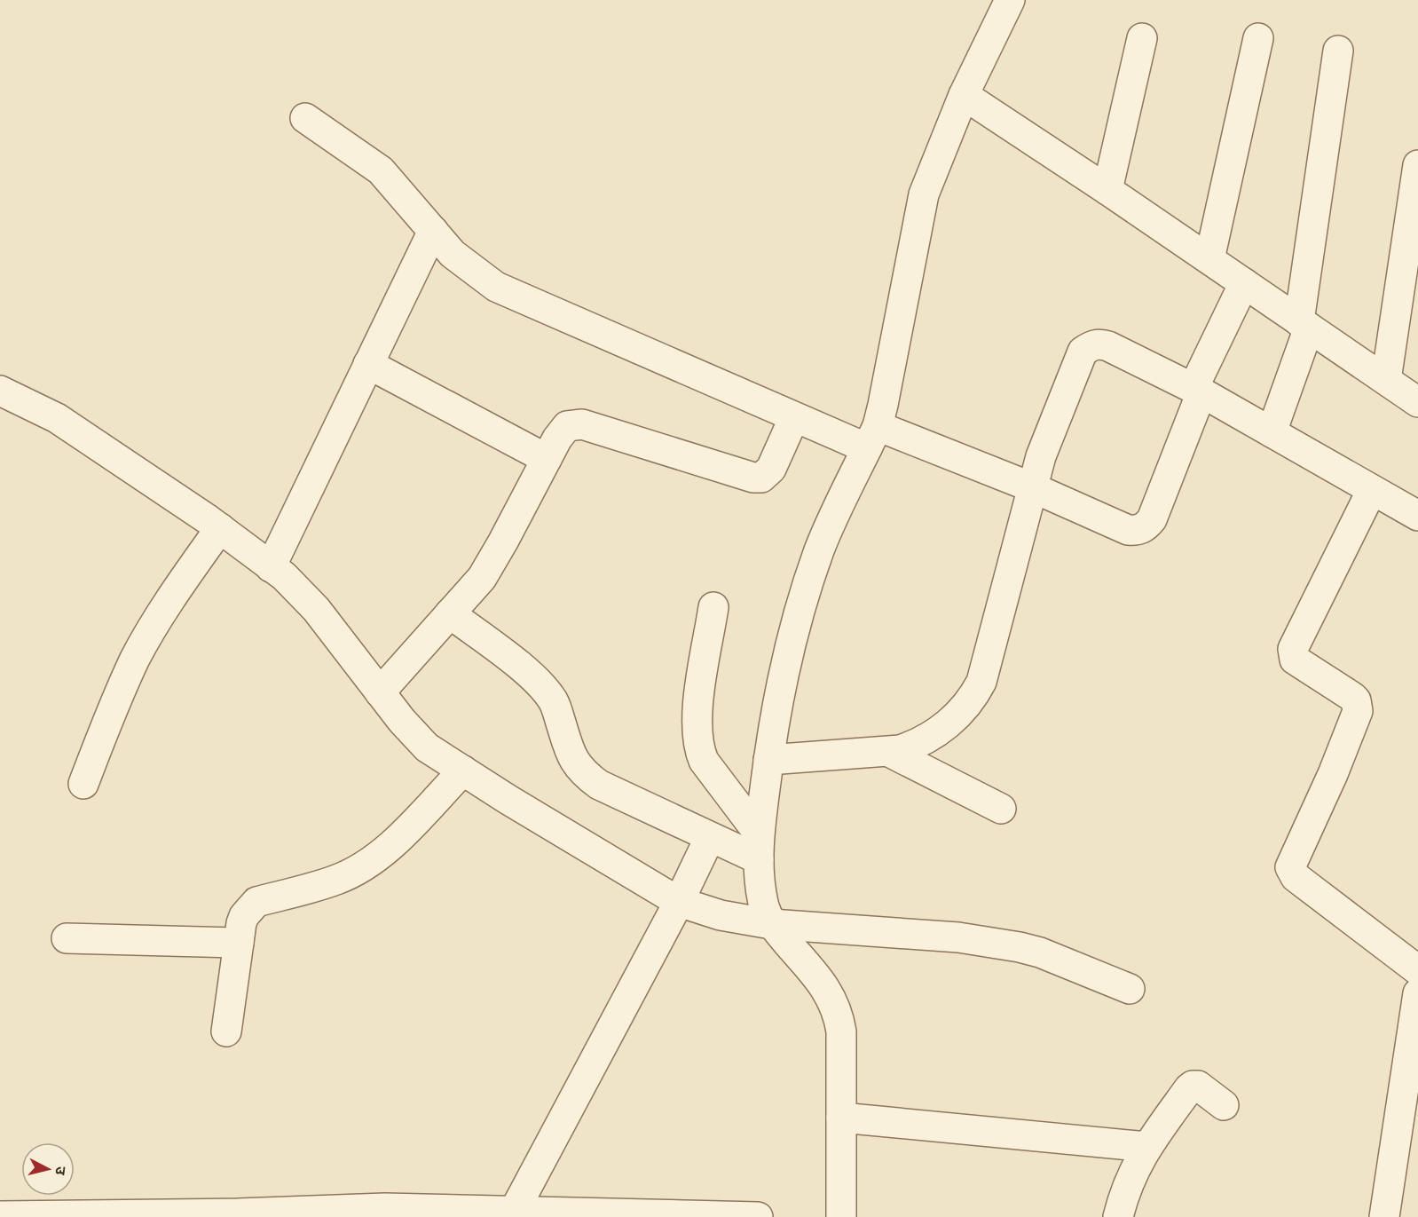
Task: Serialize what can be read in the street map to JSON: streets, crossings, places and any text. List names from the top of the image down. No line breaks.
{"north":"right"}
